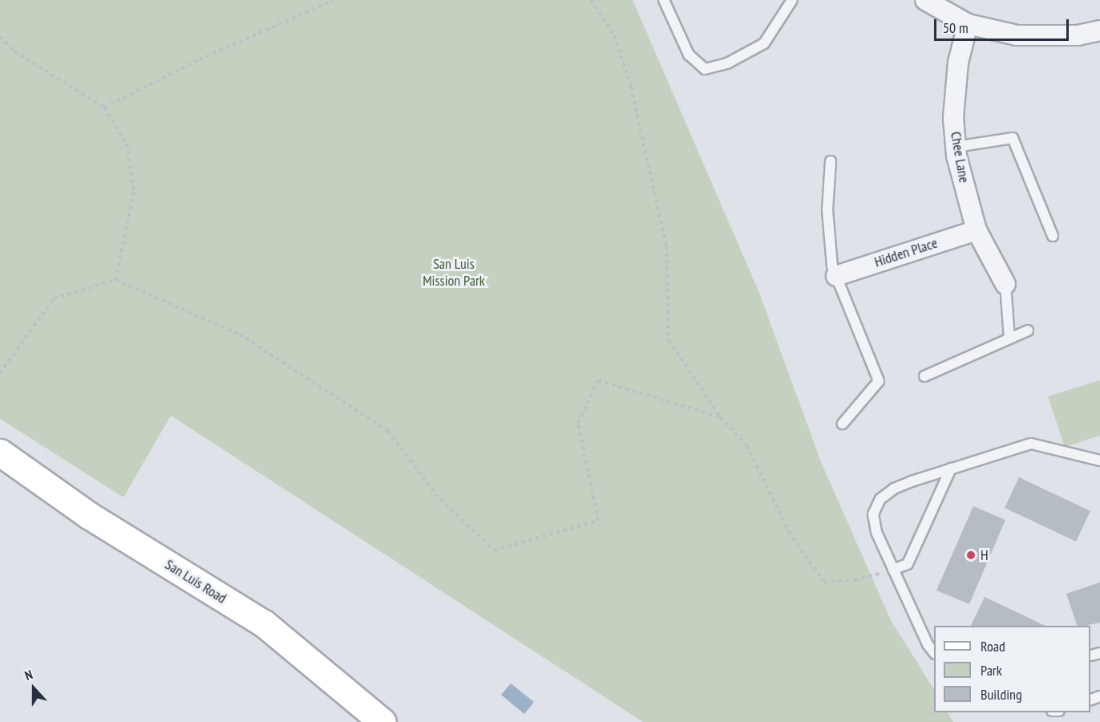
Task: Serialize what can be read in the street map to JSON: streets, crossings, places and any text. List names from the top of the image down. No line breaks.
{"streets":{"street":["Chee Lane","Hidden Place","San Luis Road"]},"crossings":[["Chee Lane","Hidden Place"]],"parks":["San Luis Mission Park"],"places":["H"],"legend":["Road","Park","Building"],"scale_bar":"50 m","north":"top"}
